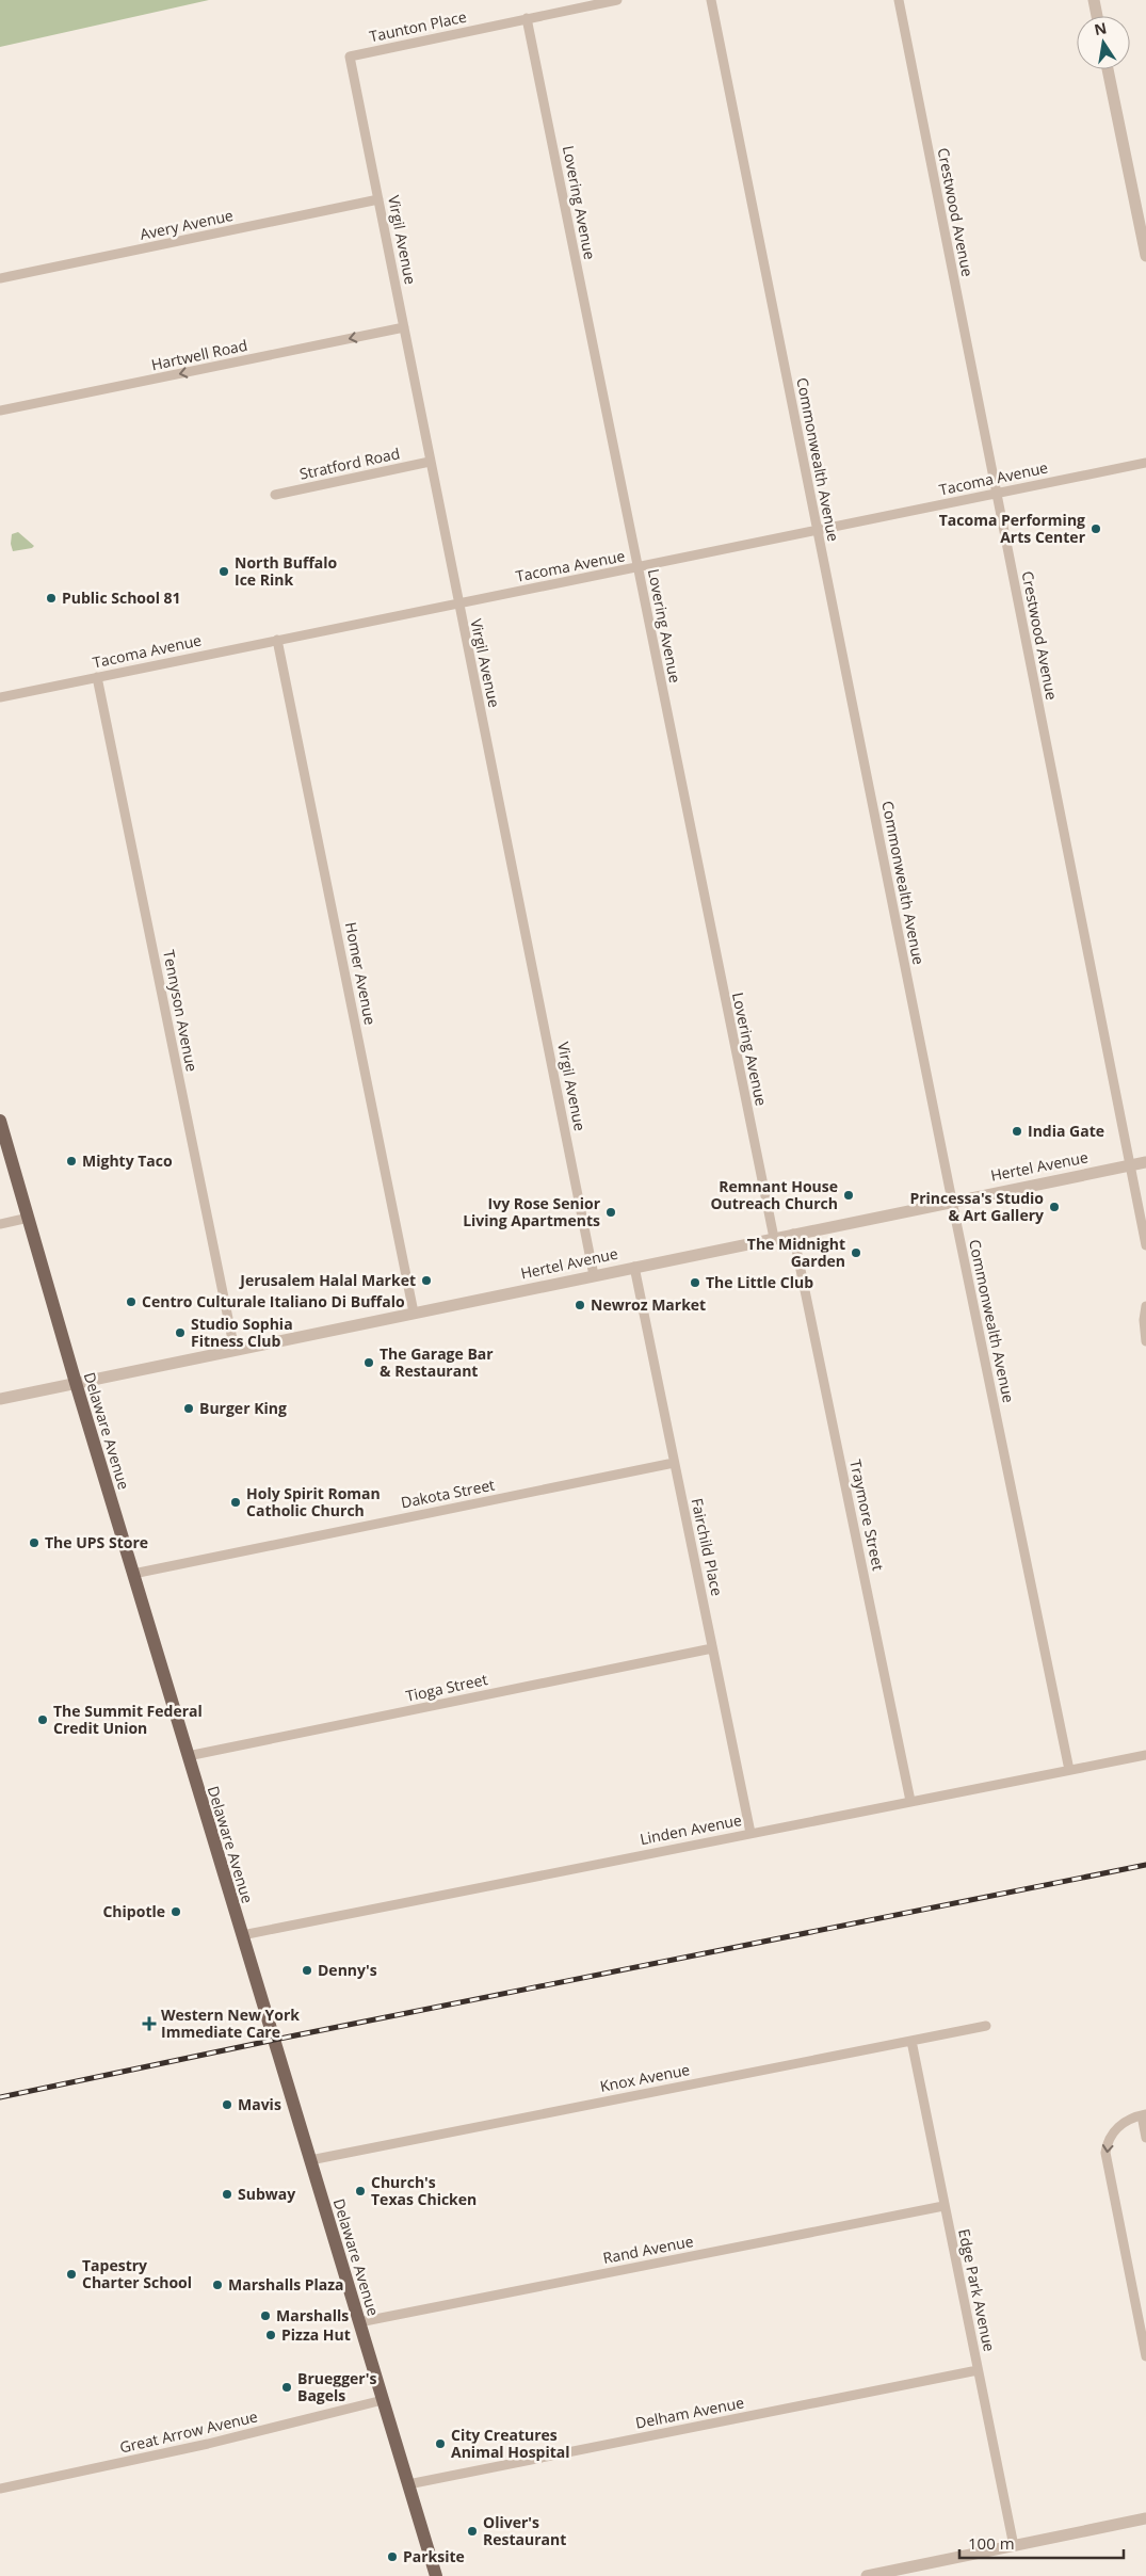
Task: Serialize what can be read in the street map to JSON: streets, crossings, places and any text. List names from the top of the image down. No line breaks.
{"streets":{"main road":["Delaware Avenue"],"street":["Taunton Place","Lovering Avenue","Crestwood Avenue","Avery Avenue","Virgil Avenue","Hartwell Road","Commonwealth Avenue","Stratford Road","Tacoma Avenue","Homer Avenue","Tennyson Avenue","Hertel Avenue","Dakota Street","Traymore Street","Fairchild Place","Tioga Street","Linden Avenue","Knox Avenue","Rand Avenue","Edge Park Avenue","Delham Avenue","Great Arrow Avenue"]},"crossings":[["Taunton Place","Lovering Avenue"],["Taunton Place","Virgil Avenue"],["Lovering Avenue","Tacoma Avenue"],["Lovering Avenue","Hertel Avenue"],["Crestwood Avenue","Tacoma Avenue"],["Crestwood Avenue","Hertel Avenue"],["Avery Avenue","Virgil Avenue"],["Virgil Avenue","Hartwell Road"],["Virgil Avenue","Stratford Road"],["Virgil Avenue","Tacoma Avenue"],["Virgil Avenue","Hertel Avenue"],["Commonwealth Avenue","Tacoma Avenue"],["Commonwealth Avenue","Hertel Avenue"],["Commonwealth Avenue","Linden Avenue"],["Tacoma Avenue","Homer Avenue"],["Tacoma Avenue","Tennyson Avenue"],["Homer Avenue","Hertel Avenue"],["Tennyson Avenue","Hertel Avenue"],["Hertel Avenue","Delaware Avenue"],["Hertel Avenue","Traymore Street"],["Hertel Avenue","Fairchild Place"],["Delaware Avenue","Dakota Street"],["Delaware Avenue","Tioga Street"],["Delaware Avenue","Linden Avenue"],["Delaware Avenue","Knox Avenue"],["Delaware Avenue","Rand Avenue"],["Delaware Avenue","Delham Avenue"],["Delaware Avenue","Great Arrow Avenue"],["Dakota Street","Fairchild Place"],["Traymore Street","Linden Avenue"],["Fairchild Place","Tioga Street"],["Fairchild Place","Linden Avenue"],["Knox Avenue","Edge Park Avenue"],["Rand Avenue","Edge Park Avenue"],["Edge Park Avenue","Delham Avenue"]],"one_way":["Hartwell Road"],"places":{"other":["Tacoma Performing Arts Center","North Buffalo Ice Rink","Public School 81","India Gate","Mighty Taco","Remnant House Outreach Church","Princessa's Studio & Art Gallery","Ivy Rose Senior Living Apartments","The Midnight Garden","Jerusalem Halal Market","The Little Club","Centro Culturale Italiano Di Buffalo","Newroz Market","Studio Sophia Fitness Club","The Garage Bar & Restaurant","Burger King","Holy Spirit Roman Catholic Church","The UPS Store","The Summit Federal Credit Union","Chipotle","Denny's","Mavis","Church's Texas Chicken","Subway","Tapestry Charter School","Marshalls Plaza","Marshalls","Pizza Hut","Bruegger's Bagels","City Creatures Animal Hospital","Oliver's Restaurant","Parksite"],"health":["Western New York Immediate Care"]},"scale_bar":"100 m","north":"top"}
